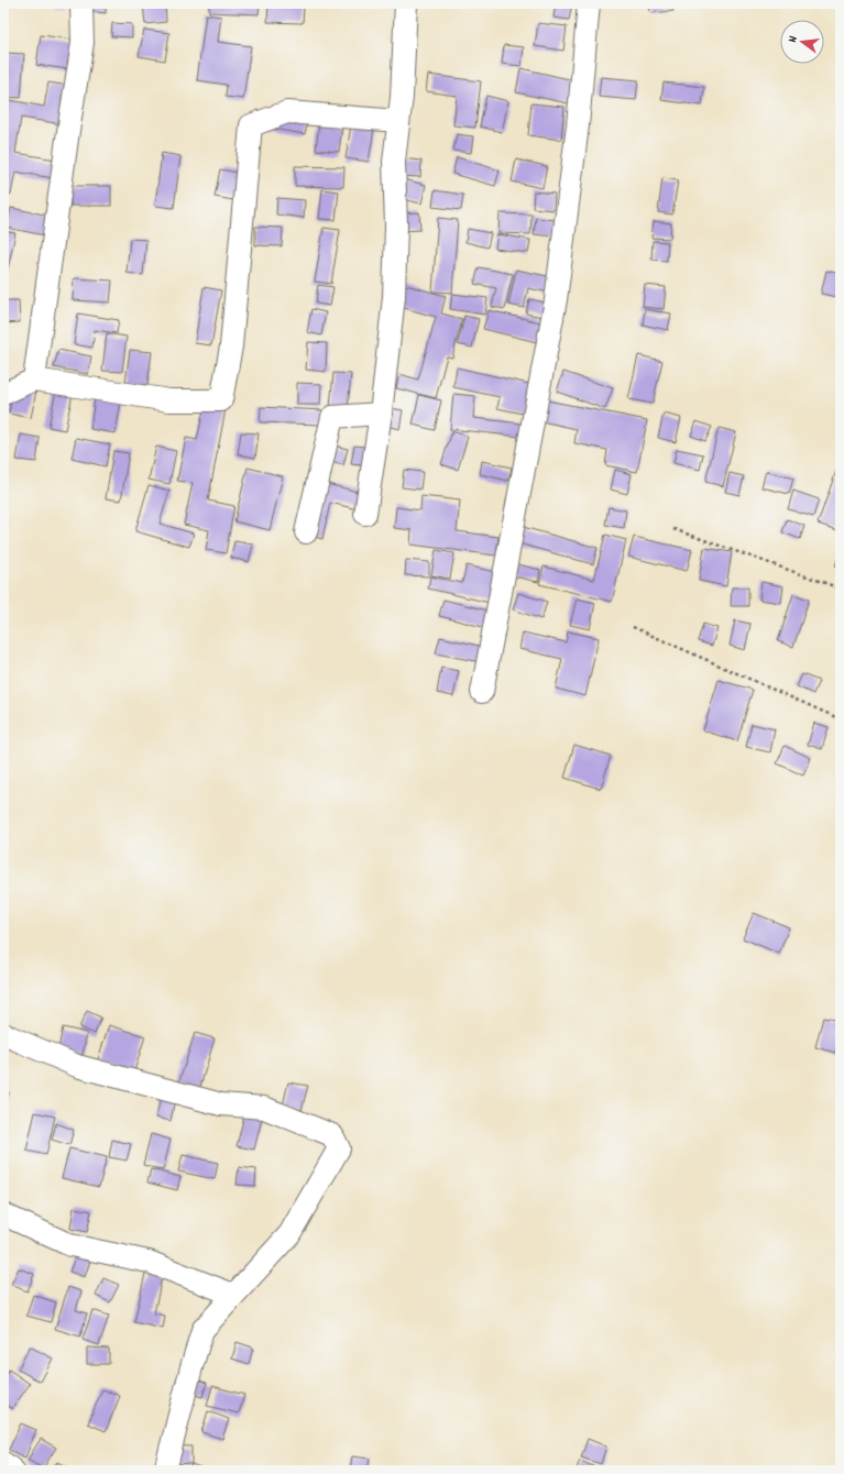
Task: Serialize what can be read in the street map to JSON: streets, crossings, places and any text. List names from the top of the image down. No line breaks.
{"north":"left"}
